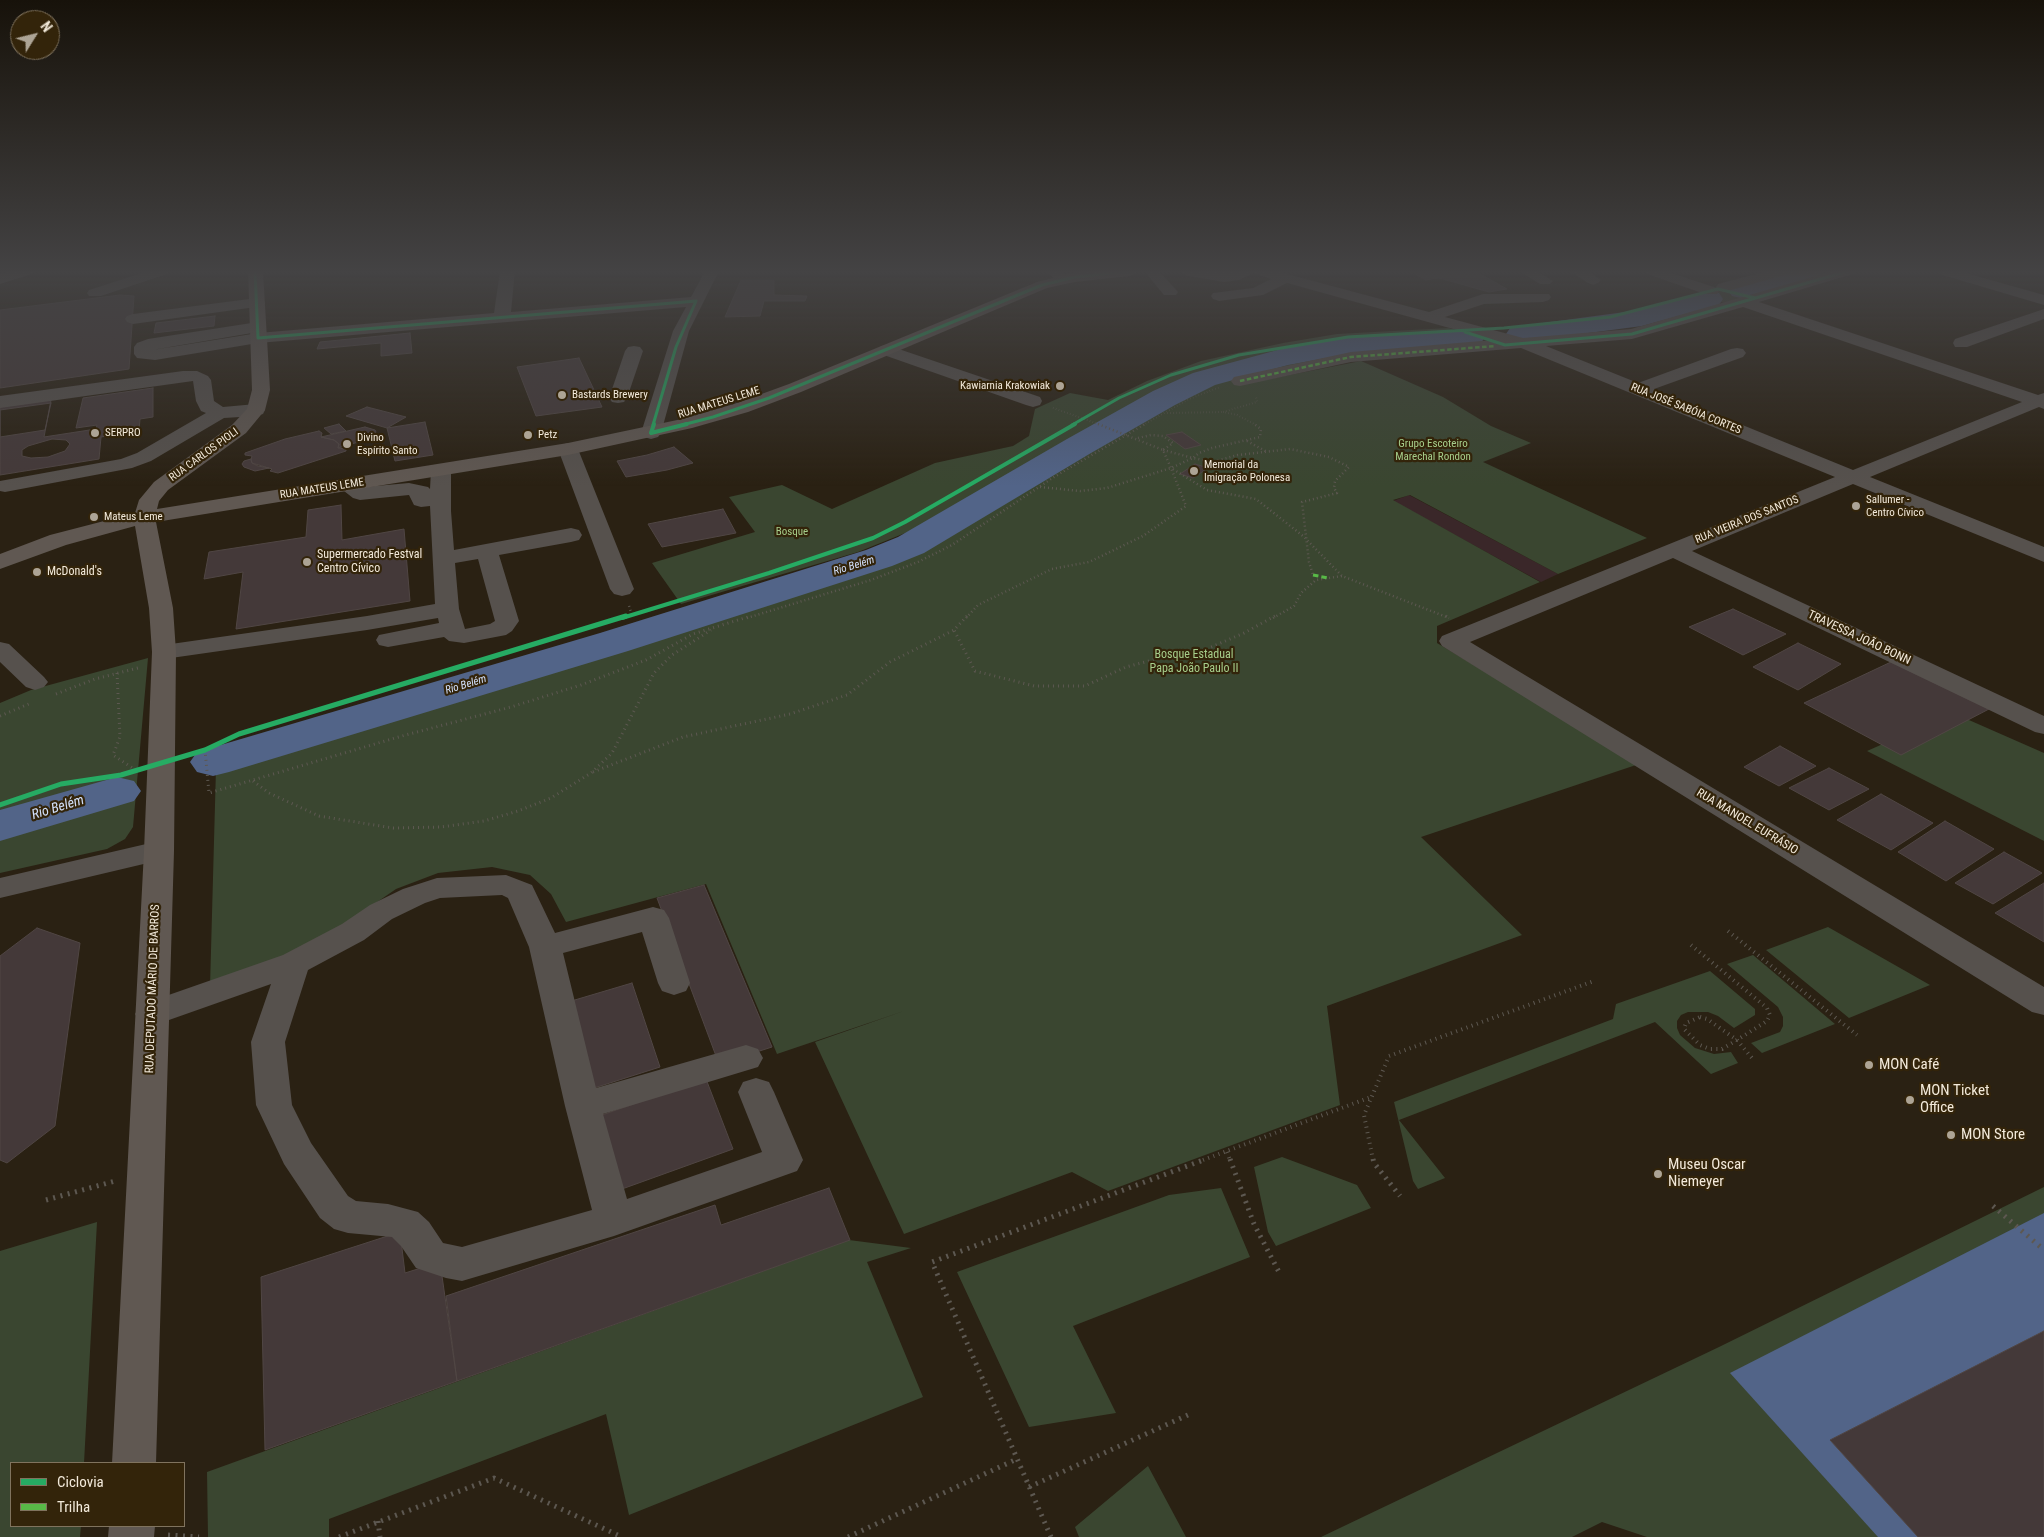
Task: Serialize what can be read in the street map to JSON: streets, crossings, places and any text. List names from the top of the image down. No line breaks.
{"streets":{"main road":["RUA MATEUS LEME","RUA CARLOS PIOLI","RUA DEPUTADO MÁRIO DE BARROS"],"street":["RUA JOSÉ SABÓIA CORTES","RUA VIEIRA DOS SANTOS","TRAVESSA JOÃO BONN","RUA MANOEL EUFRÁSIO"]},"crossings":[["RUA MATEUS LEME","RUA CARLOS PIOLI"],["RUA MATEUS LEME","RUA DEPUTADO MÁRIO DE BARROS"],["RUA JOSÉ SABÓIA CORTES","RUA VIEIRA DOS SANTOS"],["RUA CARLOS PIOLI","RUA DEPUTADO MÁRIO DE BARROS"],["RUA VIEIRA DOS SANTOS","TRAVESSA JOÃO BONN"],["RUA VIEIRA DOS SANTOS","RUA MANOEL EUFRÁSIO"]],"water":["Rio Belém"],"parks":["Grupo Escoteiro Marechal Rondon","Bosque","Bosque Estadual Papa João Paulo II"],"places":["Kawiarnia Krakowiak","Bastards Brewery","SERPRO","Petz","Divino Espírito Santo","Memorial da Imigração Polonesa","Sallumer - Centro Cívico","Mateus Leme","Supermercado Festval Centro Cívico","McDonald's","MON Café","MON Ticket Office","MON Store","Museu Oscar Niemeyer"],"legend":["Ciclovia","Trilha"],"north":"top right"}
